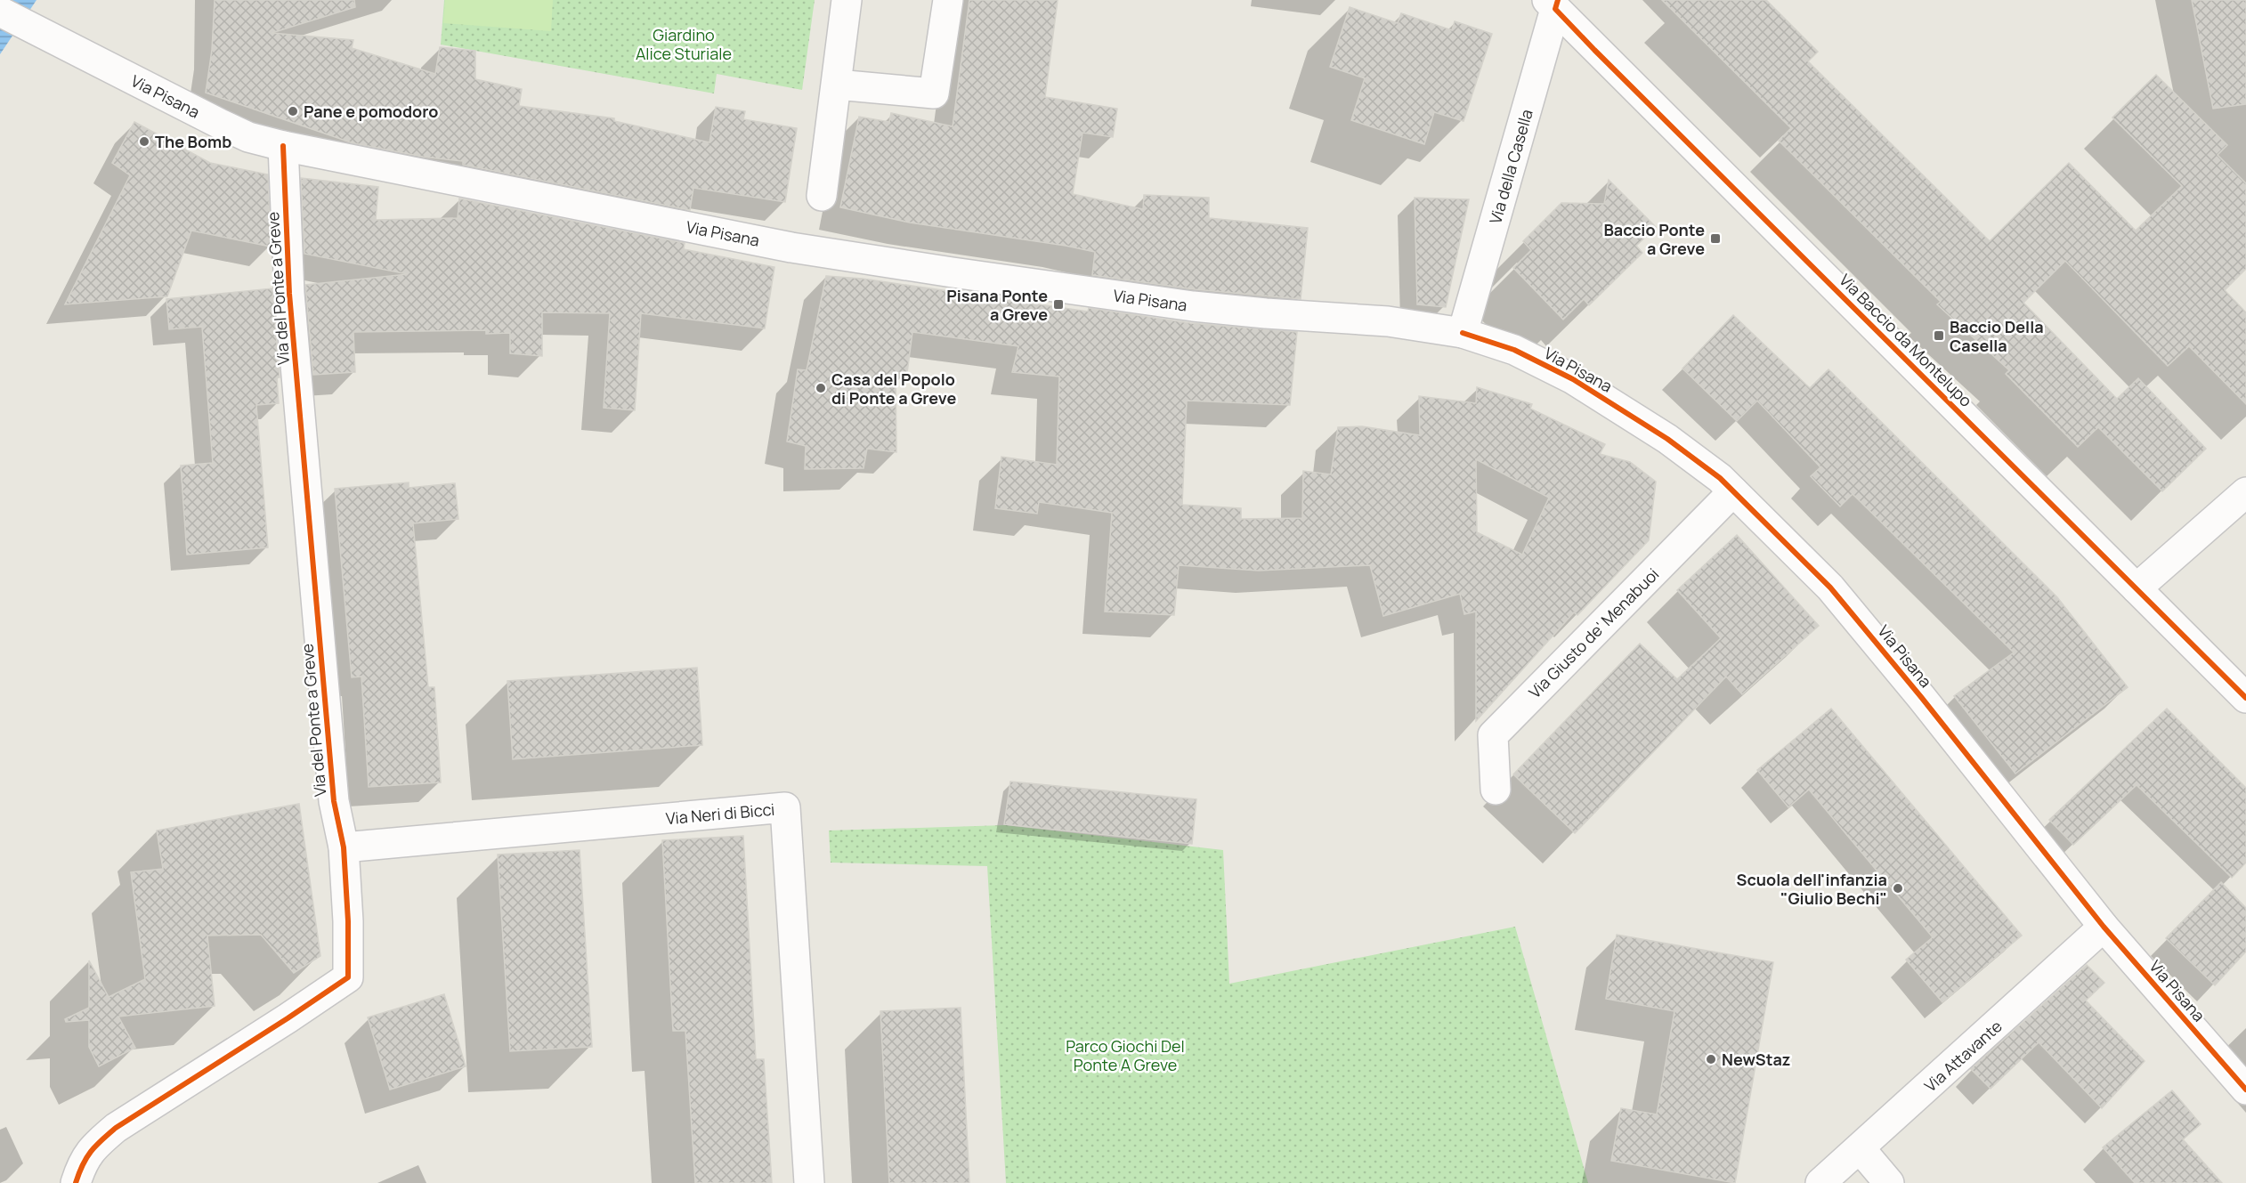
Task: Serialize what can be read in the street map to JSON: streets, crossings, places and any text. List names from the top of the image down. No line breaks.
{"streets":{"street":["Via Pisana","Via della Casella","Via del Ponte a Greve","Via Baccio da Montelupo","Via Giusto de' Menabuoi","Via Neri di Bicci","Via Attavante"]},"crossings":[["Via Pisana","Via della Casella"],["Via Pisana","Via del Ponte a Greve"],["Via Pisana","Via Giusto de' Menabuoi"],["Via Pisana","Via Attavante"],["Via della Casella","Via Baccio da Montelupo"],["Via del Ponte a Greve","Via Neri di Bicci"]],"parks":["Giardino Alice Sturiale","Parco Giochi Del Ponte A Greve"],"places":{"other":["Pane e pomodoro","The Bomb","Casa del Popolo di Ponte a Greve","Scuola dell'infanzia \"Giulio Bechi\"","NewStaz"],"transit":["Baccio Ponte a Greve","Pisana Ponte a Greve","Baccio Della Casella"]}}
